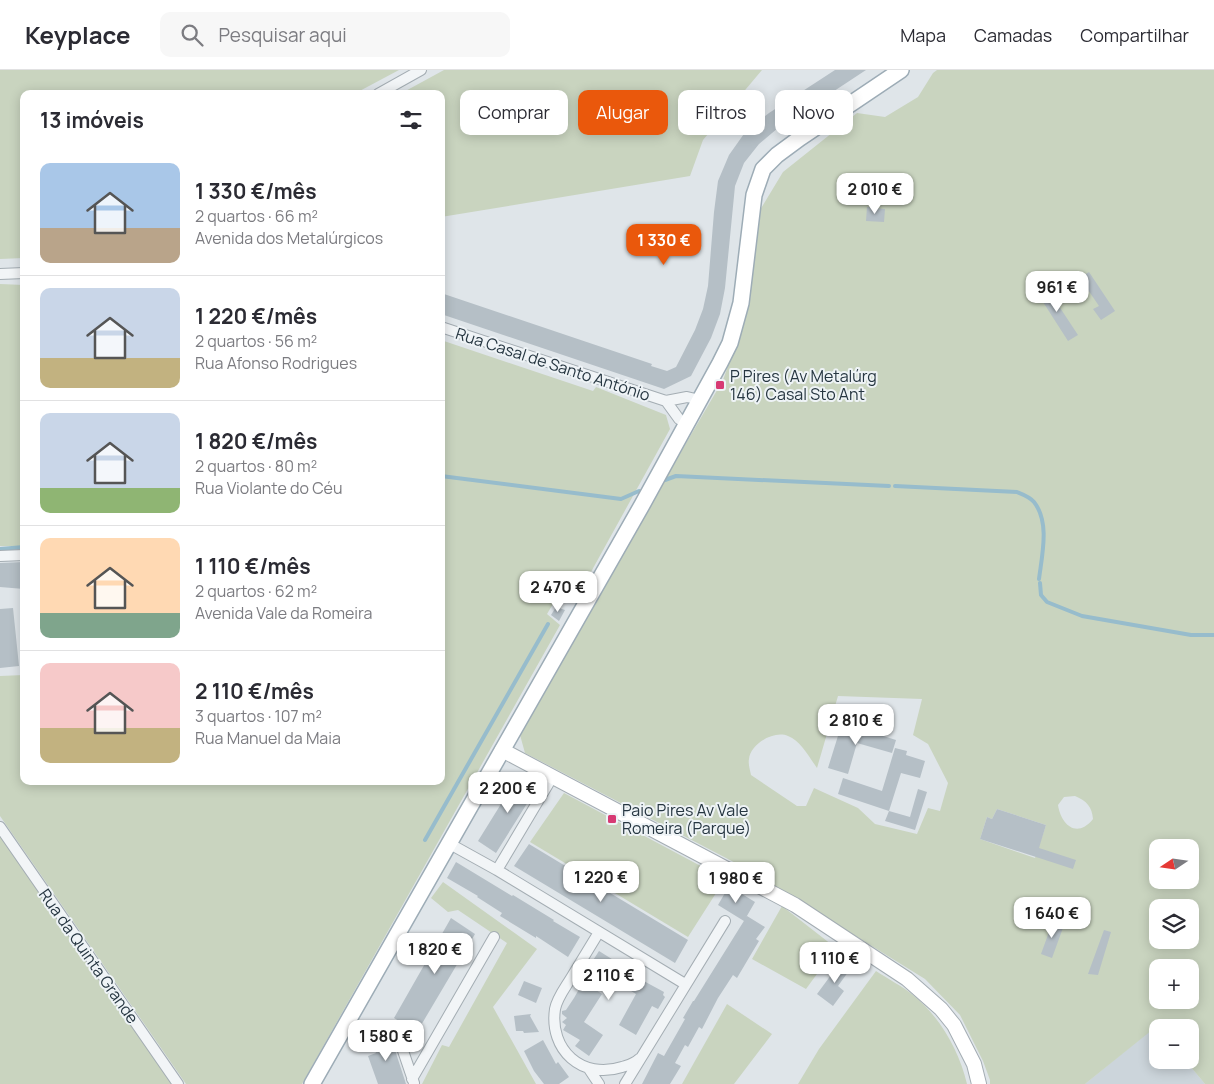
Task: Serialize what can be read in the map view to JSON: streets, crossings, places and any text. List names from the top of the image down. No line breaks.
{"streets":{"street":["Rua Casal de Santo António","Rua da Quinta Grande"]},"places":{"transit":["P Pires (Av Metalúrg 146) Casal Sto Ant","Paio Pires Av Vale Romeira (Parque)"]},"north":"left","page":{"header":"Keyplace","search":"Pesquisar aqui","nav":["Mapa","Camadas","Compartilhar"],"chip":["Comprar","Alugar","Filtros","Novo"],"heading":"13 imóveis","list":[{"name":"1 330 €/mês","note":"2 quartos · 66 m² · Avenida dos Metalúrgicos"},{"name":"1 220 €/mês","note":"2 quartos · 56 m² · Rua Afonso Rodrigues"},{"name":"1 820 €/mês","note":"2 quartos · 80 m² · Rua Violante do Céu"},{"name":"1 110 €/mês","note":"2 quartos · 62 m² · Avenida Vale da Romeira"},{"name":"2 110 €/mês","note":"3 quartos · 107 m² · Rua Manuel da Maia"}],"price":["2 010 €","1 330 €","961 €","2 470 €","2 810 €","2 200 €","1 220 €","1 980 €","1 640 €","1 820 €","1 110 €","2 110 €","1 580 €"],"map_buttons":["+","−"]}}
